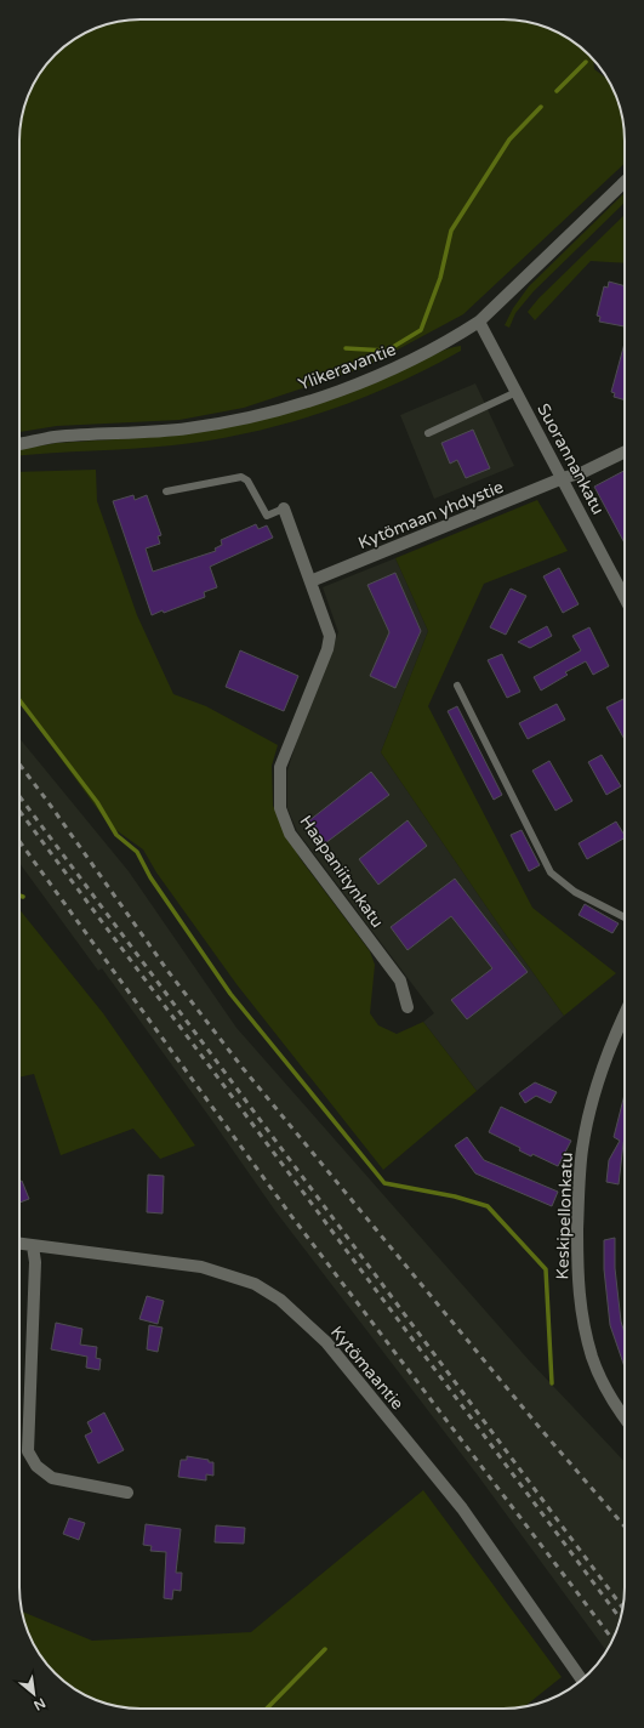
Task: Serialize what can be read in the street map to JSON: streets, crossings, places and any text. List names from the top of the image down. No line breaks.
{"streets":{"street":["Ylikeravantie","Suorannankatu","Kytömaan yhdystie","Haapaniitynkatu","Keskipellonkatu","Kytömaantie"]},"crossings":[["Ylikeravantie","Suorannankatu"],["Suorannankatu","Kytömaan yhdystie"],["Kytömaan yhdystie","Haapaniitynkatu"]],"north":"bottom right"}
